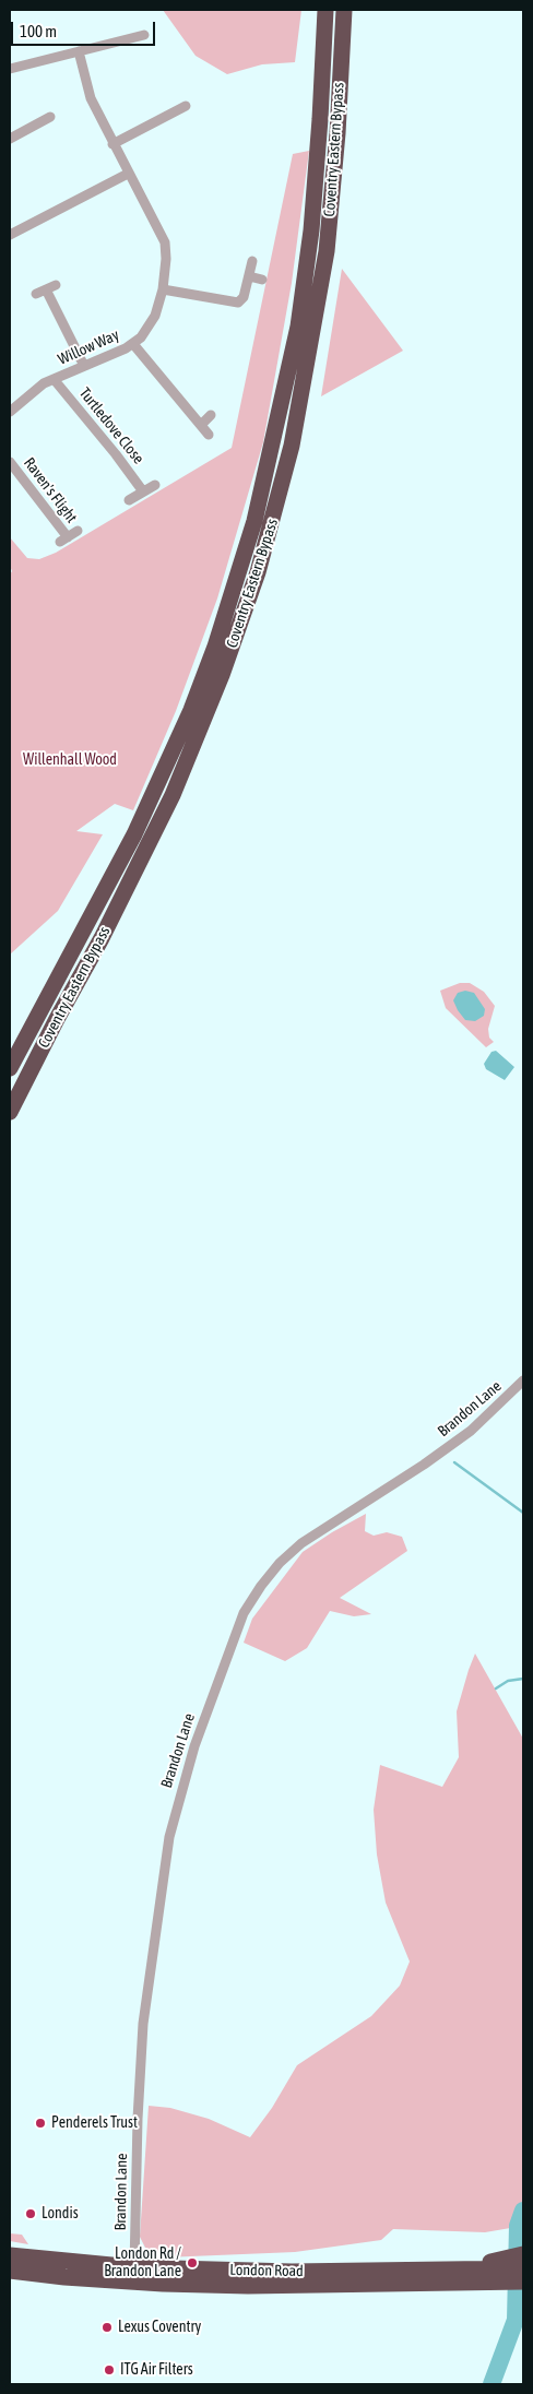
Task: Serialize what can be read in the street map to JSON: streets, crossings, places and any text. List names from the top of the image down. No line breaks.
{"streets":{"highway":["Coventry Eastern Bypass","London Road"],"street":["Willow Way","Turtledove Close","Raven's Flight","Brandon Lane"]},"crossings":[["Willow Way","Turtledove Close"],["Brandon Lane","London Road"]],"parks":["Willenhall Wood"],"places":["Penderels Trust","Londis","London Rd / Brandon Lane","Lexus Coventry","ITG Air Filters"],"scale_bar":"100 m"}
